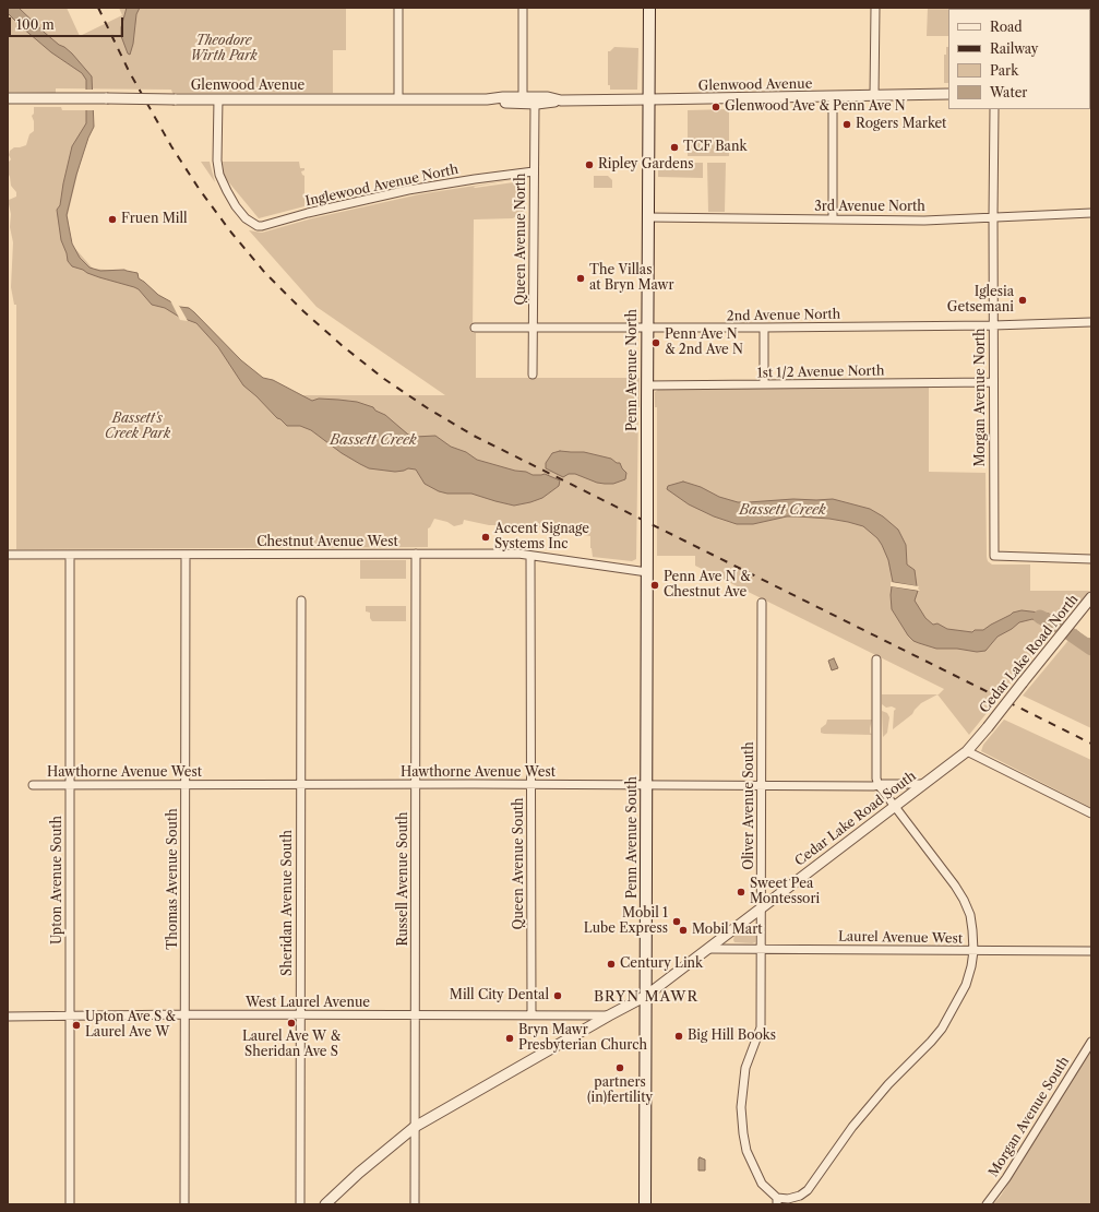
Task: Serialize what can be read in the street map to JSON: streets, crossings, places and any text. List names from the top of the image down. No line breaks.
{"streets":{"main road":["Penn Avenue North","Penn Avenue South"],"street":["Glenwood Avenue","Inglewood Avenue North","3rd Avenue North","Queen Avenue North","2nd Avenue North","1st 1/2 Avenue North","Morgan Avenue North","Chestnut Avenue West","Cedar Lake Road North","Hawthorne Avenue West","Oliver Avenue South","Cedar Lake Road South","Queen Avenue South","Thomas Avenue South","Russell Avenue South","Upton Avenue South","Sheridan Avenue South","Laurel Avenue West","West Laurel Avenue","Morgan Avenue South"]},"crossings":[["Glenwood Avenue","Inglewood Avenue North"],["Glenwood Avenue","Queen Avenue North"],["Glenwood Avenue","Penn Avenue North"],["Inglewood Avenue North","Queen Avenue North"],["3rd Avenue North","Penn Avenue North"],["3rd Avenue North","Morgan Avenue North"],["Queen Avenue North","2nd Avenue North"],["2nd Avenue North","Penn Avenue North"],["2nd Avenue North","Morgan Avenue North"],["Penn Avenue North","1st 1/2 Avenue North"],["Penn Avenue North","Penn Avenue South"],["1st 1/2 Avenue North","Morgan Avenue North"],["Chestnut Avenue West","Penn Avenue South"],["Chestnut Avenue West","Queen Avenue South"],["Chestnut Avenue West","Thomas Avenue South"],["Chestnut Avenue West","Russell Avenue South"],["Chestnut Avenue West","Upton Avenue South"],["Cedar Lake Road North","Cedar Lake Road South"],["Hawthorne Avenue West","Oliver Avenue South"],["Hawthorne Avenue West","Cedar Lake Road South"],["Hawthorne Avenue West","Penn Avenue South"],["Hawthorne Avenue West","Queen Avenue South"],["Hawthorne Avenue West","Thomas Avenue South"],["Hawthorne Avenue West","Russell Avenue South"],["Hawthorne Avenue West","Upton Avenue South"],["Hawthorne Avenue West","Sheridan Avenue South"],["Oliver Avenue South","Cedar Lake Road South"],["Oliver Avenue South","Laurel Avenue West"],["Cedar Lake Road South","Penn Avenue South"],["Cedar Lake Road South","Russell Avenue South"],["Cedar Lake Road South","Laurel Avenue West"],["Cedar Lake Road South","West Laurel Avenue"],["Queen Avenue South","West Laurel Avenue"],["Thomas Avenue South","West Laurel Avenue"],["Russell Avenue South","West Laurel Avenue"],["Upton Avenue South","West Laurel Avenue"],["Sheridan Avenue South","West Laurel Avenue"]],"districts":["BRYN MAWR"],"water":["Bassett Creek"],"parks":["Theodore Wirth Park","Bassett's Creek Park"],"places":["Glenwood Ave & Penn Ave N","Rogers Market","TCF Bank","Ripley Gardens","Fruen Mill","The Villas at Bryn Mawr","Iglesia Getsemani","Penn Ave N & 2nd Ave N","Accent Signage Systems Inc","Penn Ave N & Chestnut Ave","Sweet Pea Montessori","Mobil 1 Lube Express","Mobil Mart","Century Link","Mill City Dental","Laurel Ave W & Sheridan Ave S","Upton Ave S & Laurel Ave W","Big Hill Books","Bryn Mawr Presbyterian Church","partners (in)fertility"],"legend":["Road","Railway","Park","Water"],"scale_bar":"100 m"}
